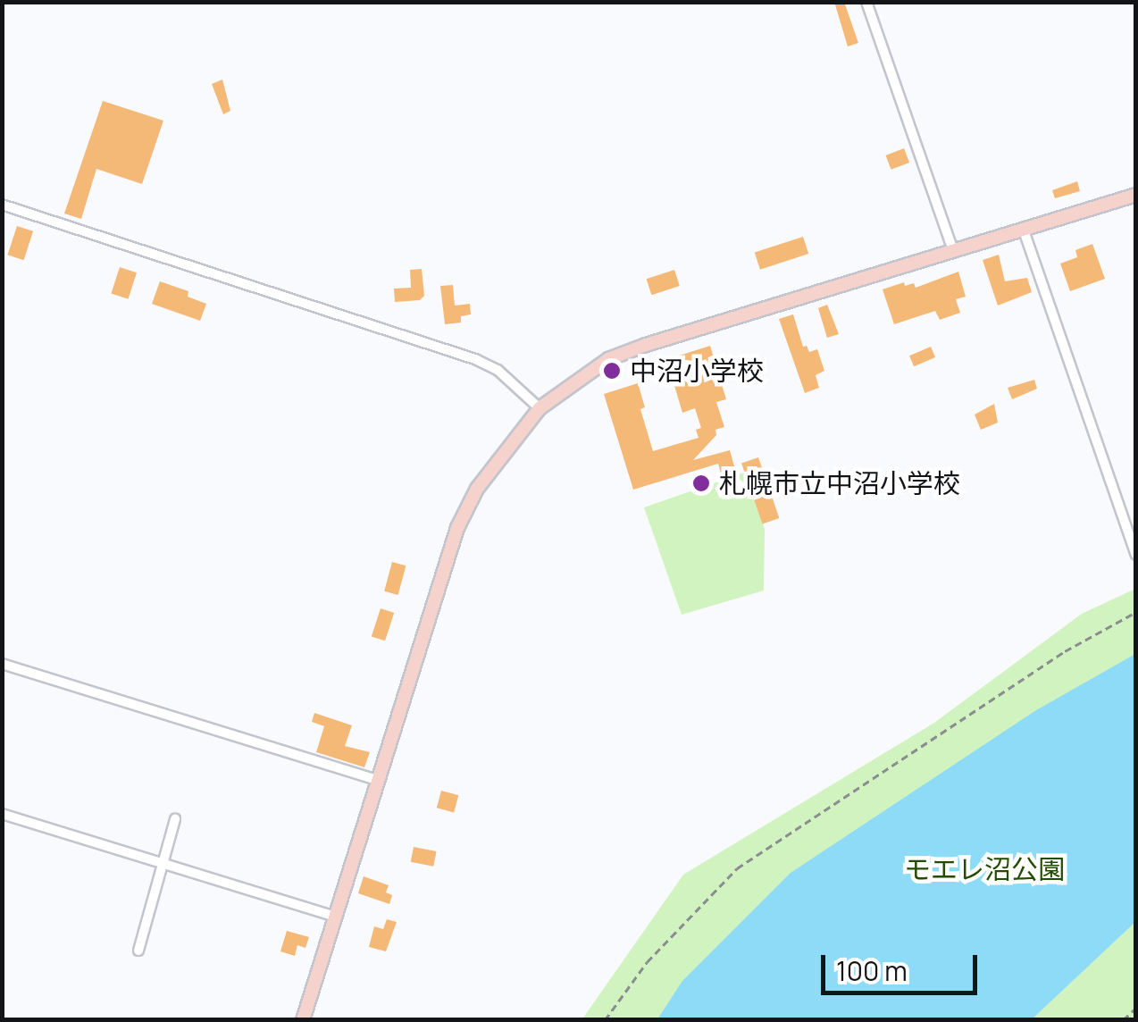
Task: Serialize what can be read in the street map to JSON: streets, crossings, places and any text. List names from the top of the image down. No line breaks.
{"parks":["モエレ沼公園"],"places":["中沼小学校","札幌市立中沼小学校"],"scale_bar":"100 m"}
